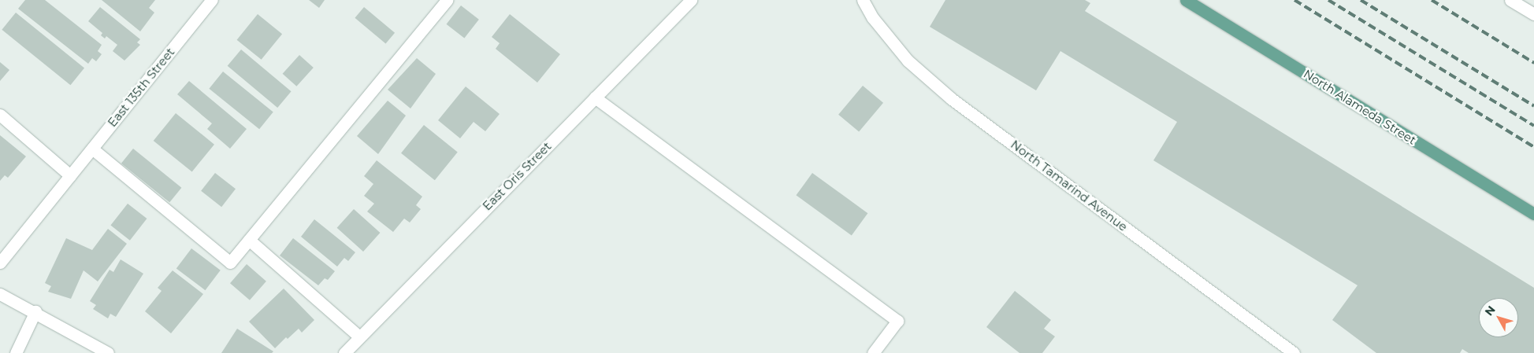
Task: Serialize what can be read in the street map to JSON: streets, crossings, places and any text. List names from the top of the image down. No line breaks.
{"streets":{"main road":["North Alameda Street"],"street":["East 135th Street","East Oris Street","North Tamarind Avenue"]},"north":"top left"}
